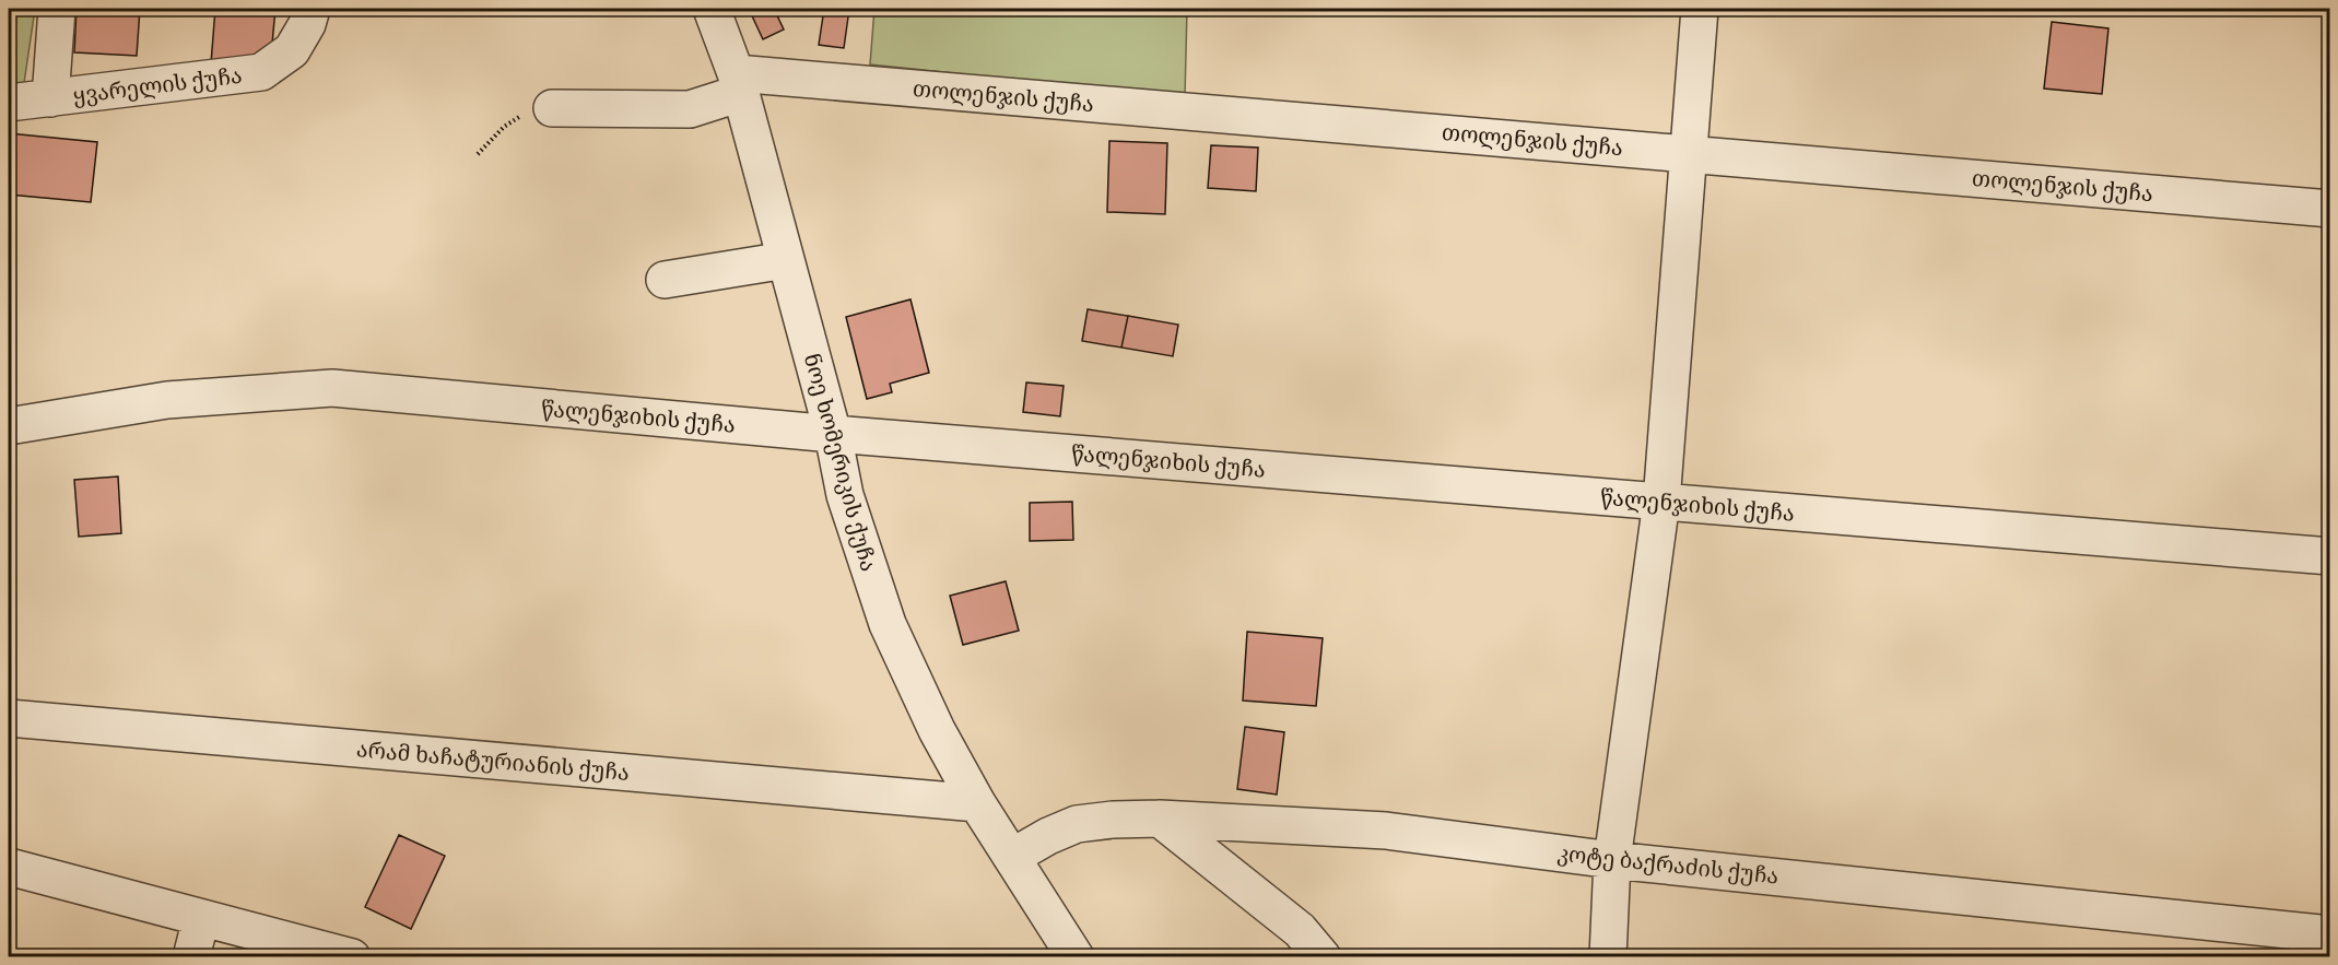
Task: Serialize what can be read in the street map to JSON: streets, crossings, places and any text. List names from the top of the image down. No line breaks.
{"streets":{"street":["ყვარელის ქუჩა","თოლენჯის ქუჩა","წალენჯიხის ქუჩა","ნოე ხომერიკის ქუჩა","არამ ხაჩატურიანის ქუჩა","კოტე ბაქრაძის ქუჩა"]},"crossings":[["თოლენჯის ქუჩა","ნოე ხომერიკის ქუჩა"],["წალენჯიხის ქუჩა","ნოე ხომერიკის ქუჩა"],["ნოე ხომერიკის ქუჩა","არამ ხაჩატურიანის ქუჩა"],["ნოე ხომერიკის ქუჩა","კოტე ბაქრაძის ქუჩა"]]}
